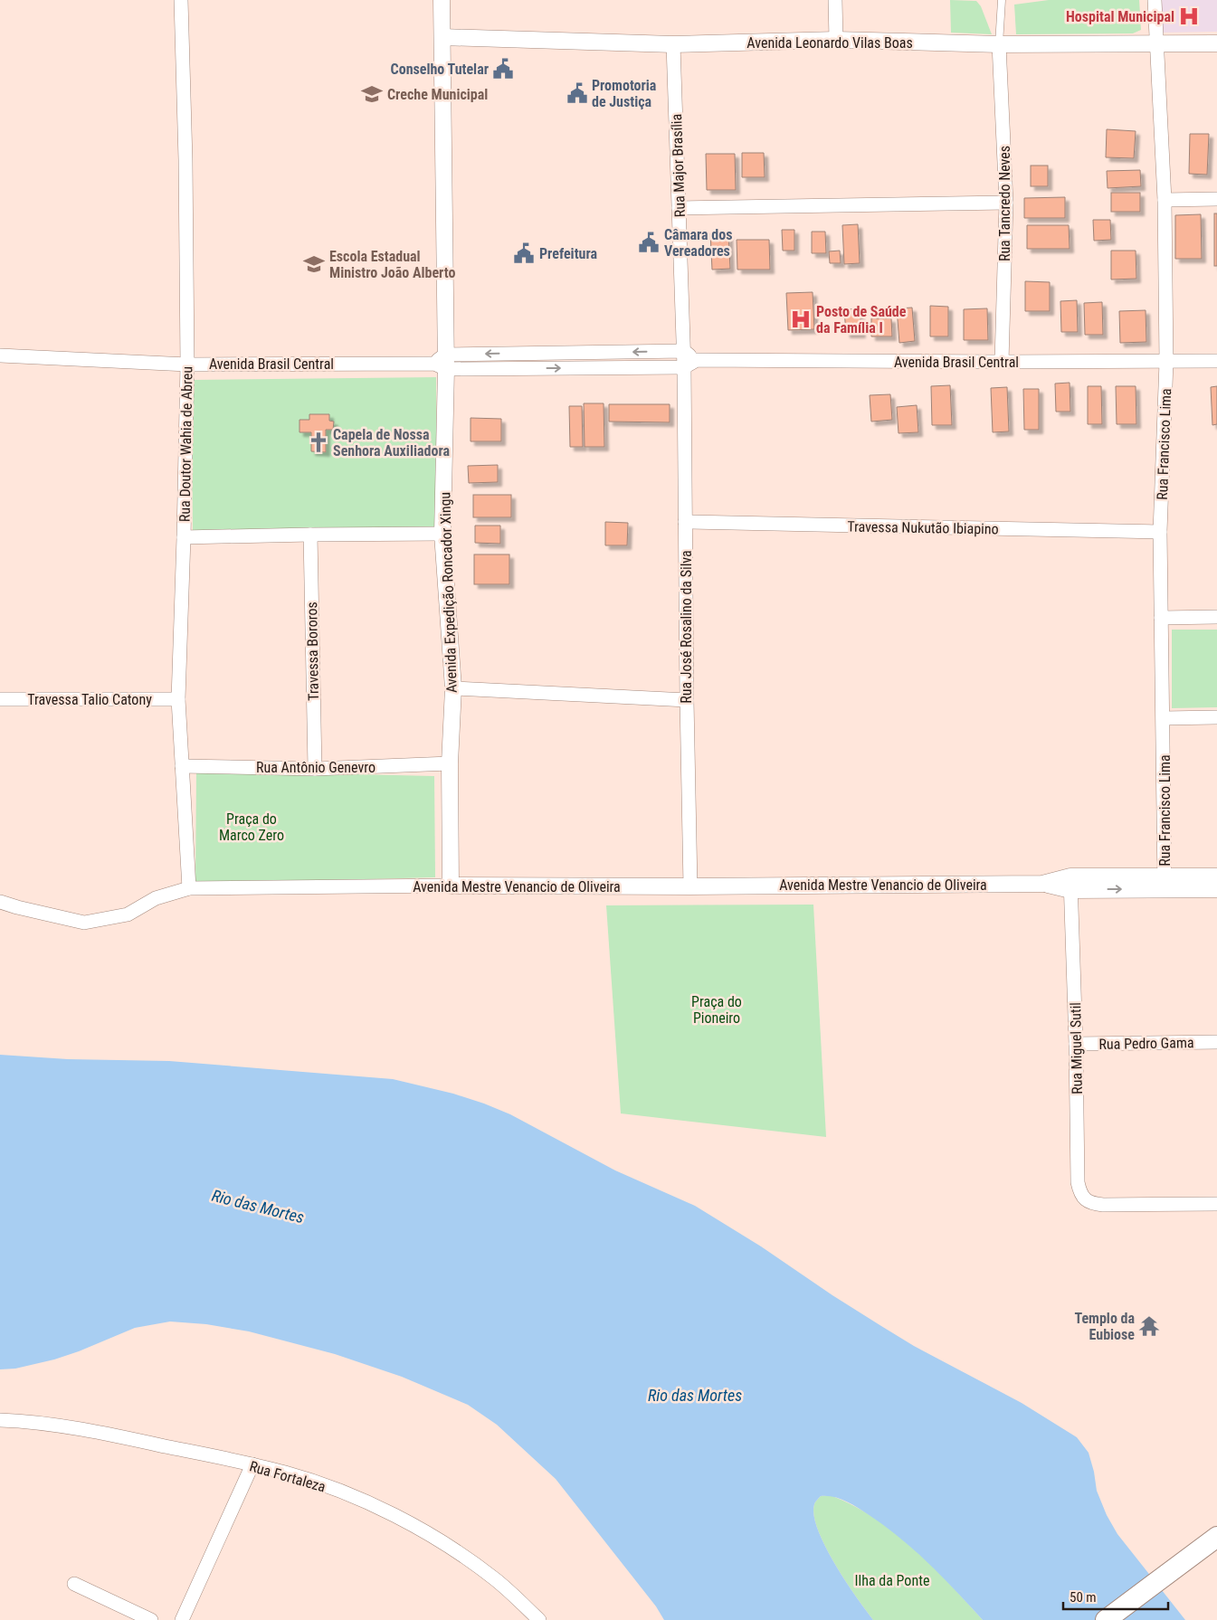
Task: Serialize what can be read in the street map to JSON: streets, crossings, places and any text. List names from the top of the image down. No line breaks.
{"streets":{"street":["Avenida Leonardo Vilas Boas","Rua Major Brasília","Rua Tancredo Neves","Avenida Brasil Central","Rua Doutor Wahia de Abreu","Rua Francisco Lima","Travessa Nukutão Ibiapino","Avenida Expedição Roncador Xingu","Rua José Rosalino da Silva","Travessa Bororos","Travessa Talio Catony","Rua Antônio Genevro","Avenida Mestre Venancio de Oliveira","Rua Pedro Gama","Rua Miguel Sutil","Rua Fortaleza"]},"crossings":[["Avenida Leonardo Vilas Boas","Rua Major Brasília"],["Avenida Leonardo Vilas Boas","Rua Tancredo Neves"],["Avenida Leonardo Vilas Boas","Rua Francisco Lima"],["Avenida Leonardo Vilas Boas","Avenida Expedição Roncador Xingu"],["Rua Major Brasília","Avenida Brasil Central"],["Rua Major Brasília","Rua José Rosalino da Silva"],["Rua Tancredo Neves","Avenida Brasil Central"],["Avenida Brasil Central","Rua Doutor Wahia de Abreu"],["Avenida Brasil Central","Rua Francisco Lima"],["Avenida Brasil Central","Avenida Expedição Roncador Xingu"],["Avenida Brasil Central","Rua José Rosalino da Silva"],["Rua Doutor Wahia de Abreu","Travessa Talio Catony"],["Rua Doutor Wahia de Abreu","Rua Antônio Genevro"],["Rua Doutor Wahia de Abreu","Avenida Mestre Venancio de Oliveira"],["Rua Francisco Lima","Travessa Nukutão Ibiapino"],["Rua Francisco Lima","Avenida Mestre Venancio de Oliveira"],["Travessa Nukutão Ibiapino","Rua José Rosalino da Silva"],["Avenida Expedição Roncador Xingu","Rua Antônio Genevro"],["Avenida Expedição Roncador Xingu","Avenida Mestre Venancio de Oliveira"],["Rua José Rosalino da Silva","Avenida Mestre Venancio de Oliveira"],["Travessa Bororos","Rua Antônio Genevro"],["Avenida Mestre Venancio de Oliveira","Rua Miguel Sutil"],["Rua Pedro Gama","Rua Miguel Sutil"]],"water":["Rio das Mortes"],"parks":["Praça do Marco Zero","Praça do Pioneiro","Ilha da Ponte"],"places":{"hospital":["Hospital Municipal","Posto de Saúde da Família I"],"public building":["Conselho Tutelar","Promotoria de Justiça","Câmara dos Vereadores","Prefeitura"],"school or university":["Creche Municipal","Escola Estadual Ministro João Alberto"],"church":["Capela de Nossa Senhora Auxiliadora"],"temple":["Templo da Eubiose"]},"scale_bar":"50 m"}
